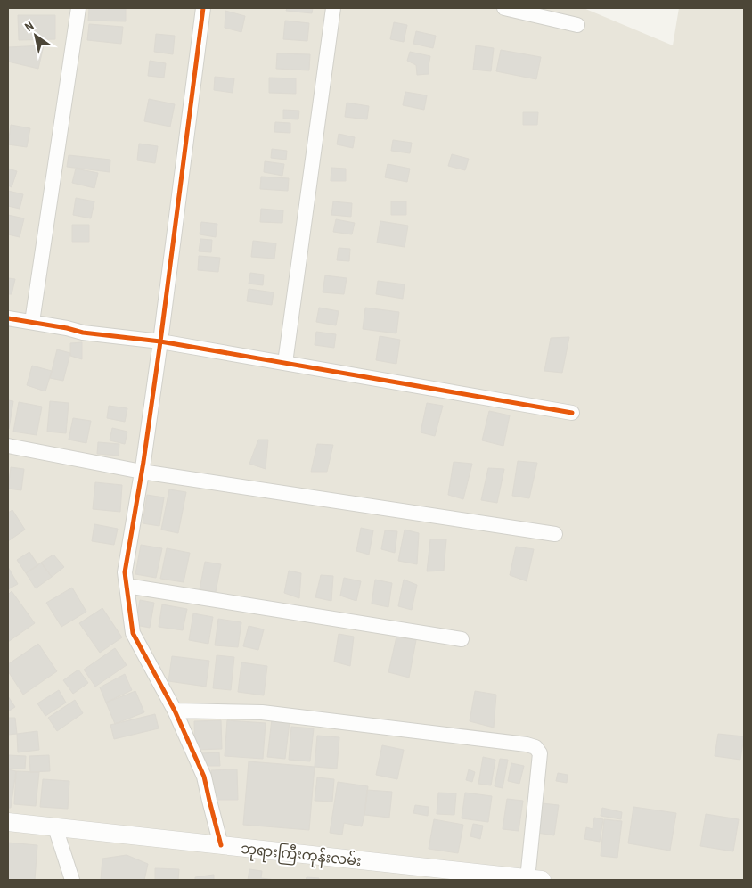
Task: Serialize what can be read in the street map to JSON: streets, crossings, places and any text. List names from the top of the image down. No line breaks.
{"streets":{"street":["ဘုရားကြီးကုန်းလမ်း"]},"north":"top left"}
